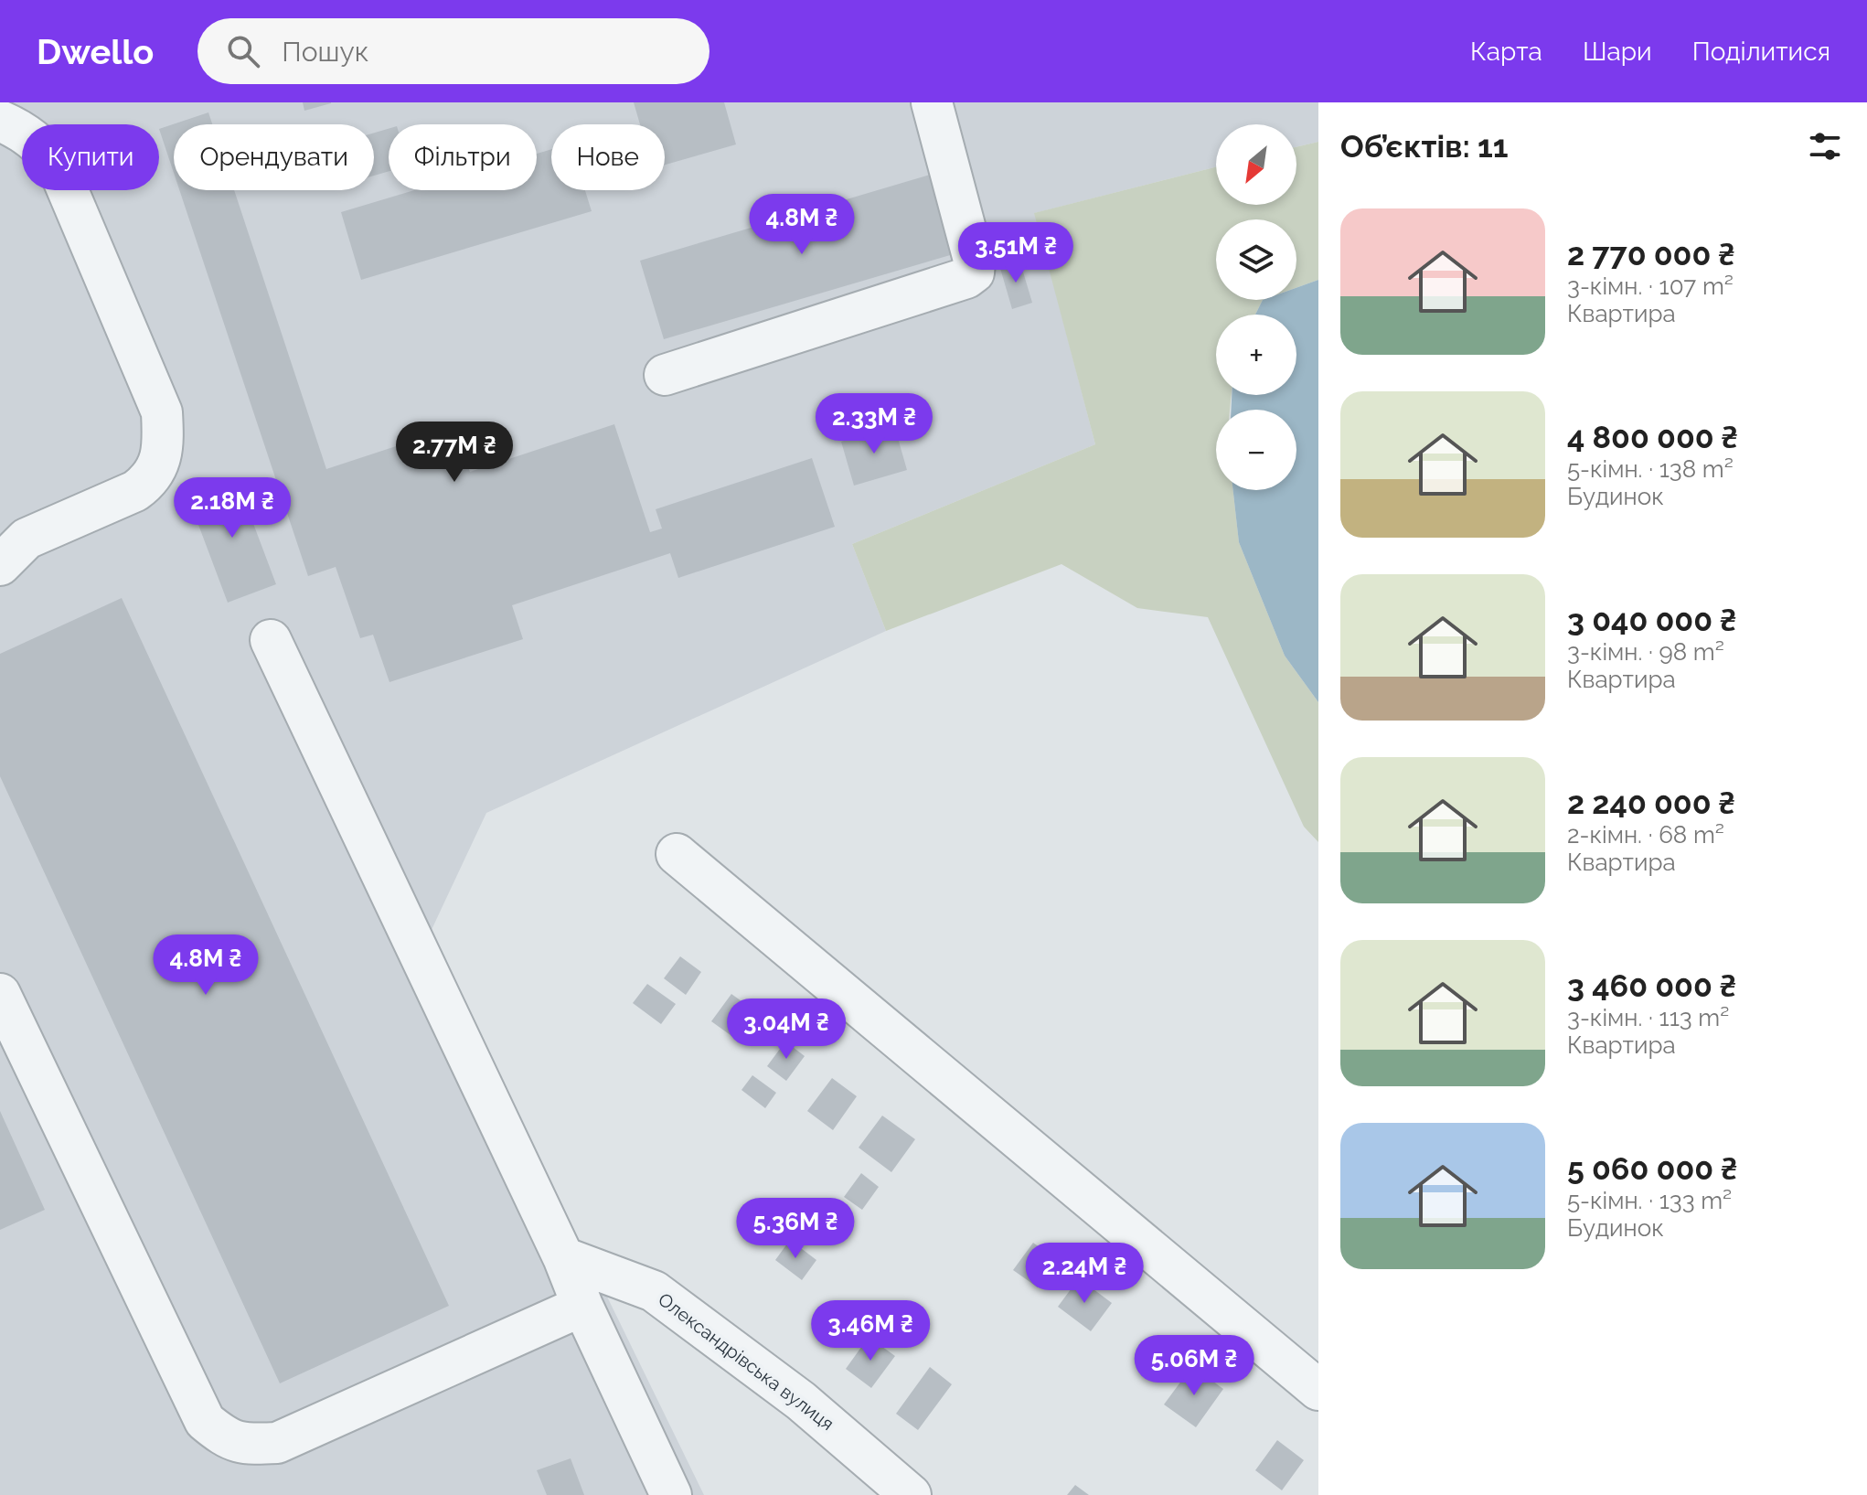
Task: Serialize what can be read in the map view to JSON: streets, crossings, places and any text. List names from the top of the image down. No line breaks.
{"streets":{"street":["Олександрівська вулиця"]},"north":"bottom left","page":{"header":"Dwello","search":"Пошук","nav":["Карта","Шари","Поділитися"],"heading":"Об’єктів: 11","map_buttons":["+","−"],"chip":["Купити","Орендувати","Фільтри","Нове"],"list":[{"name":"2 770 000 ₴","note":"3-кімн. · 107 m² · Квартира"},{"name":"4 800 000 ₴","note":"5-кімн. · 138 m² · Будинок"},{"name":"3 040 000 ₴","note":"3-кімн. · 98 m² · Квартира"},{"name":"2 240 000 ₴","note":"2-кімн. · 68 m² · Квартира"},{"name":"3 460 000 ₴","note":"3-кімн. · 113 m² · Квартира"},{"name":"5 060 000 ₴","note":"5-кімн. · 133 m² · Будинок"}],"price":["4.8M ₴","3.51M ₴","2.33M ₴","2.77M ₴","2.18M ₴","4.8M ₴","3.04M ₴","5.36M ₴","2.24M ₴","3.46M ₴","5.06M ₴"]}}
